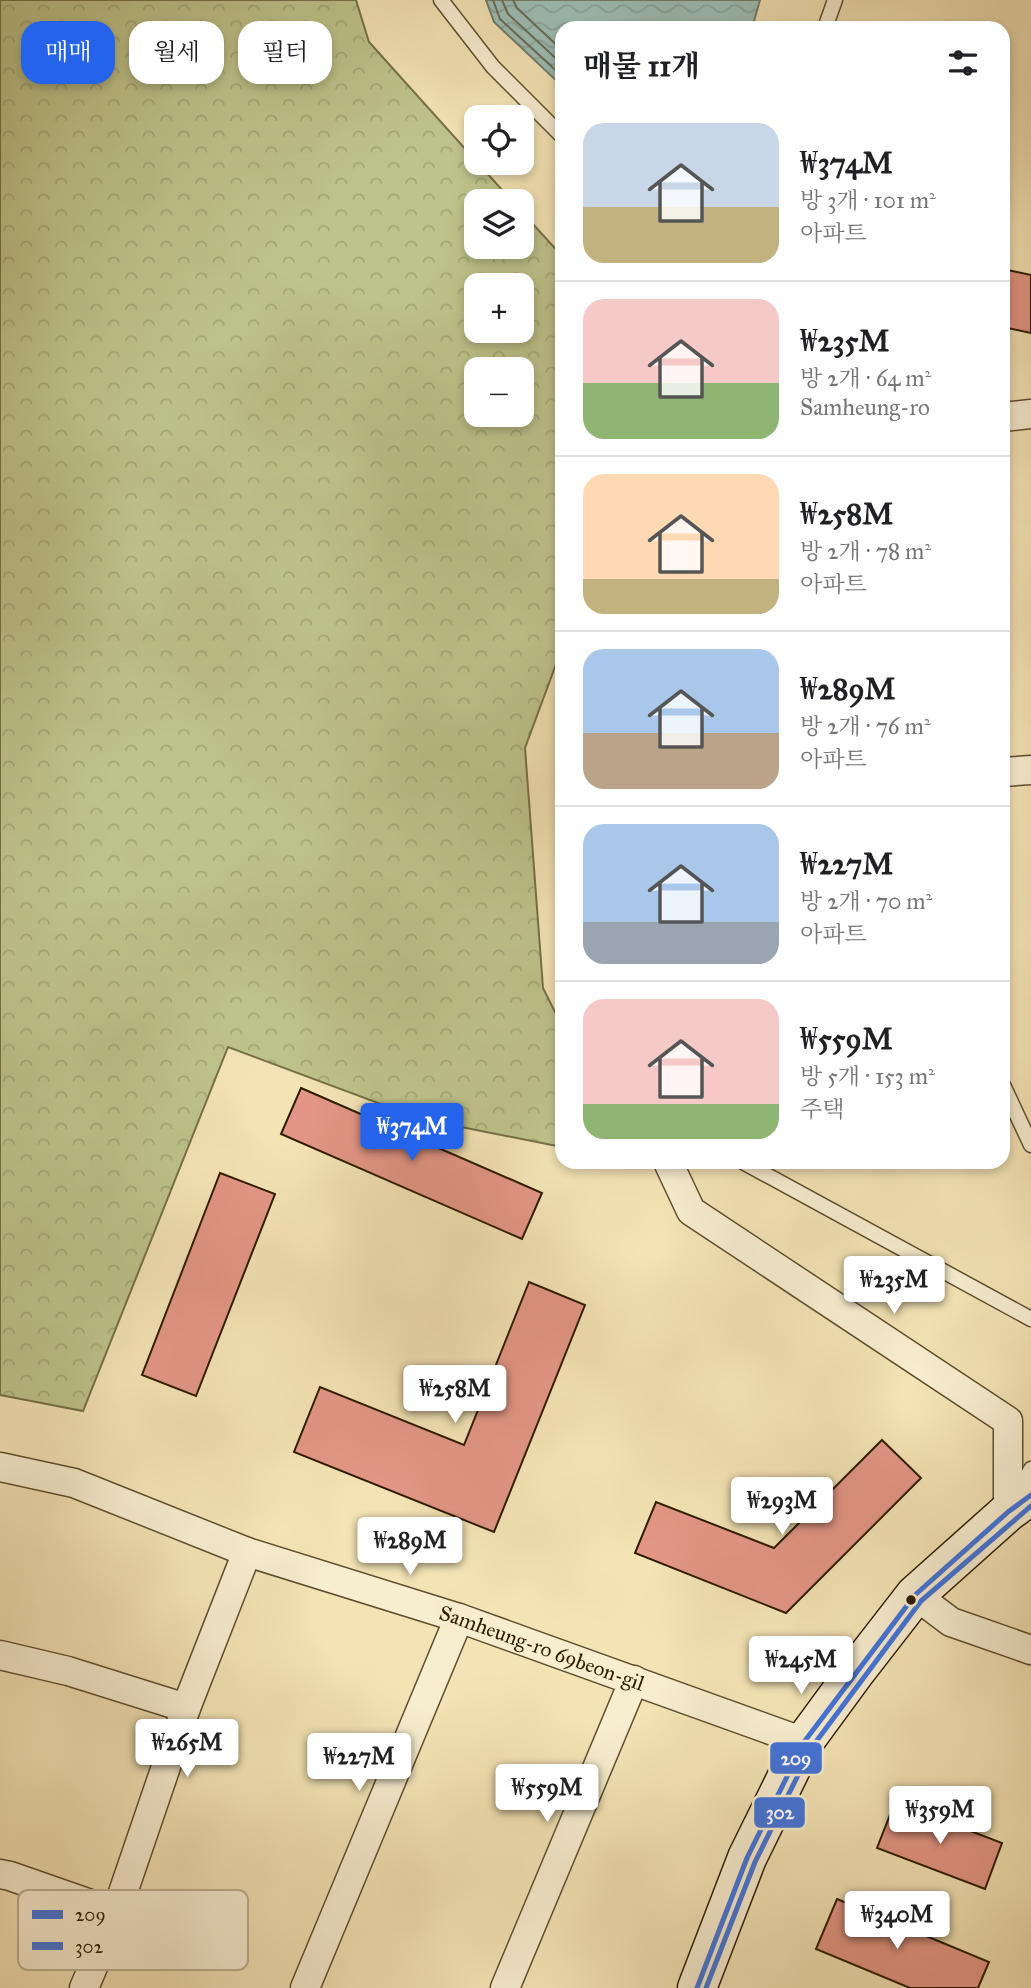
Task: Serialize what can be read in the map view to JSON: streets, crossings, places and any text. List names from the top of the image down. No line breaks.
{"streets":{"street":["Samheung-ro 69beon-gil"]},"lines":["transit line 209","transit line 302"],"legend":["209","302"],"page":{"chip":["매매","월세","필터"],"heading":"매물 11개","map_buttons":["+","−"],"list":[{"name":"₩374M","note":"방 3개 · 101 m² · 아파트"},{"name":"₩235M","note":"방 2개 · 64 m² · Samheung-ro"},{"name":"₩258M","note":"방 2개 · 78 m² · 아파트"},{"name":"₩289M","note":"방 2개 · 76 m² · 아파트"},{"name":"₩227M","note":"방 2개 · 70 m² · 아파트"},{"name":"₩559M","note":"방 5개 · 153 m² · 주택"}],"price":["₩374M","₩235M","₩258M","₩293M","₩289M","₩245M","₩265M","₩227M","₩559M","₩359M","₩340M"]}}
